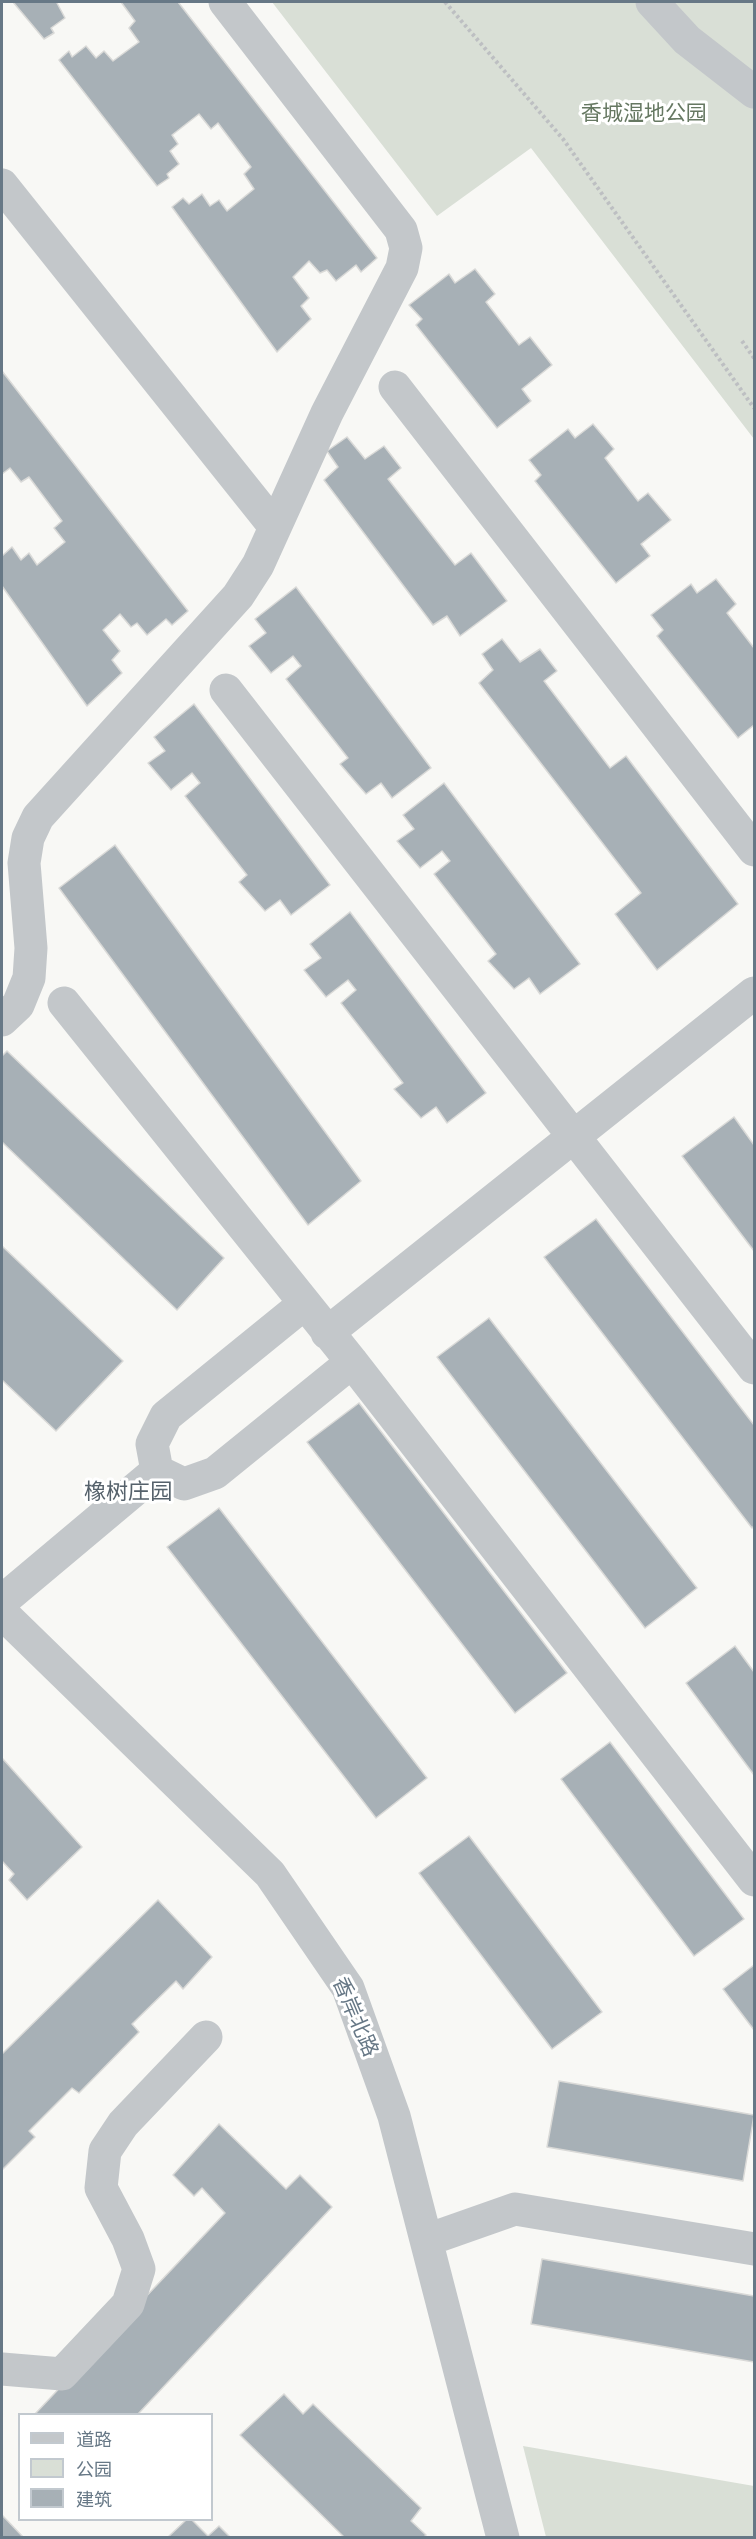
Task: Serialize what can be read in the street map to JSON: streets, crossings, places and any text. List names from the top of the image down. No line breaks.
{"streets":{"street":["香岸北路"]},"districts":["橡树庄园"],"parks":["香城湿地公园"],"legend":["道路","公园","建筑"]}
